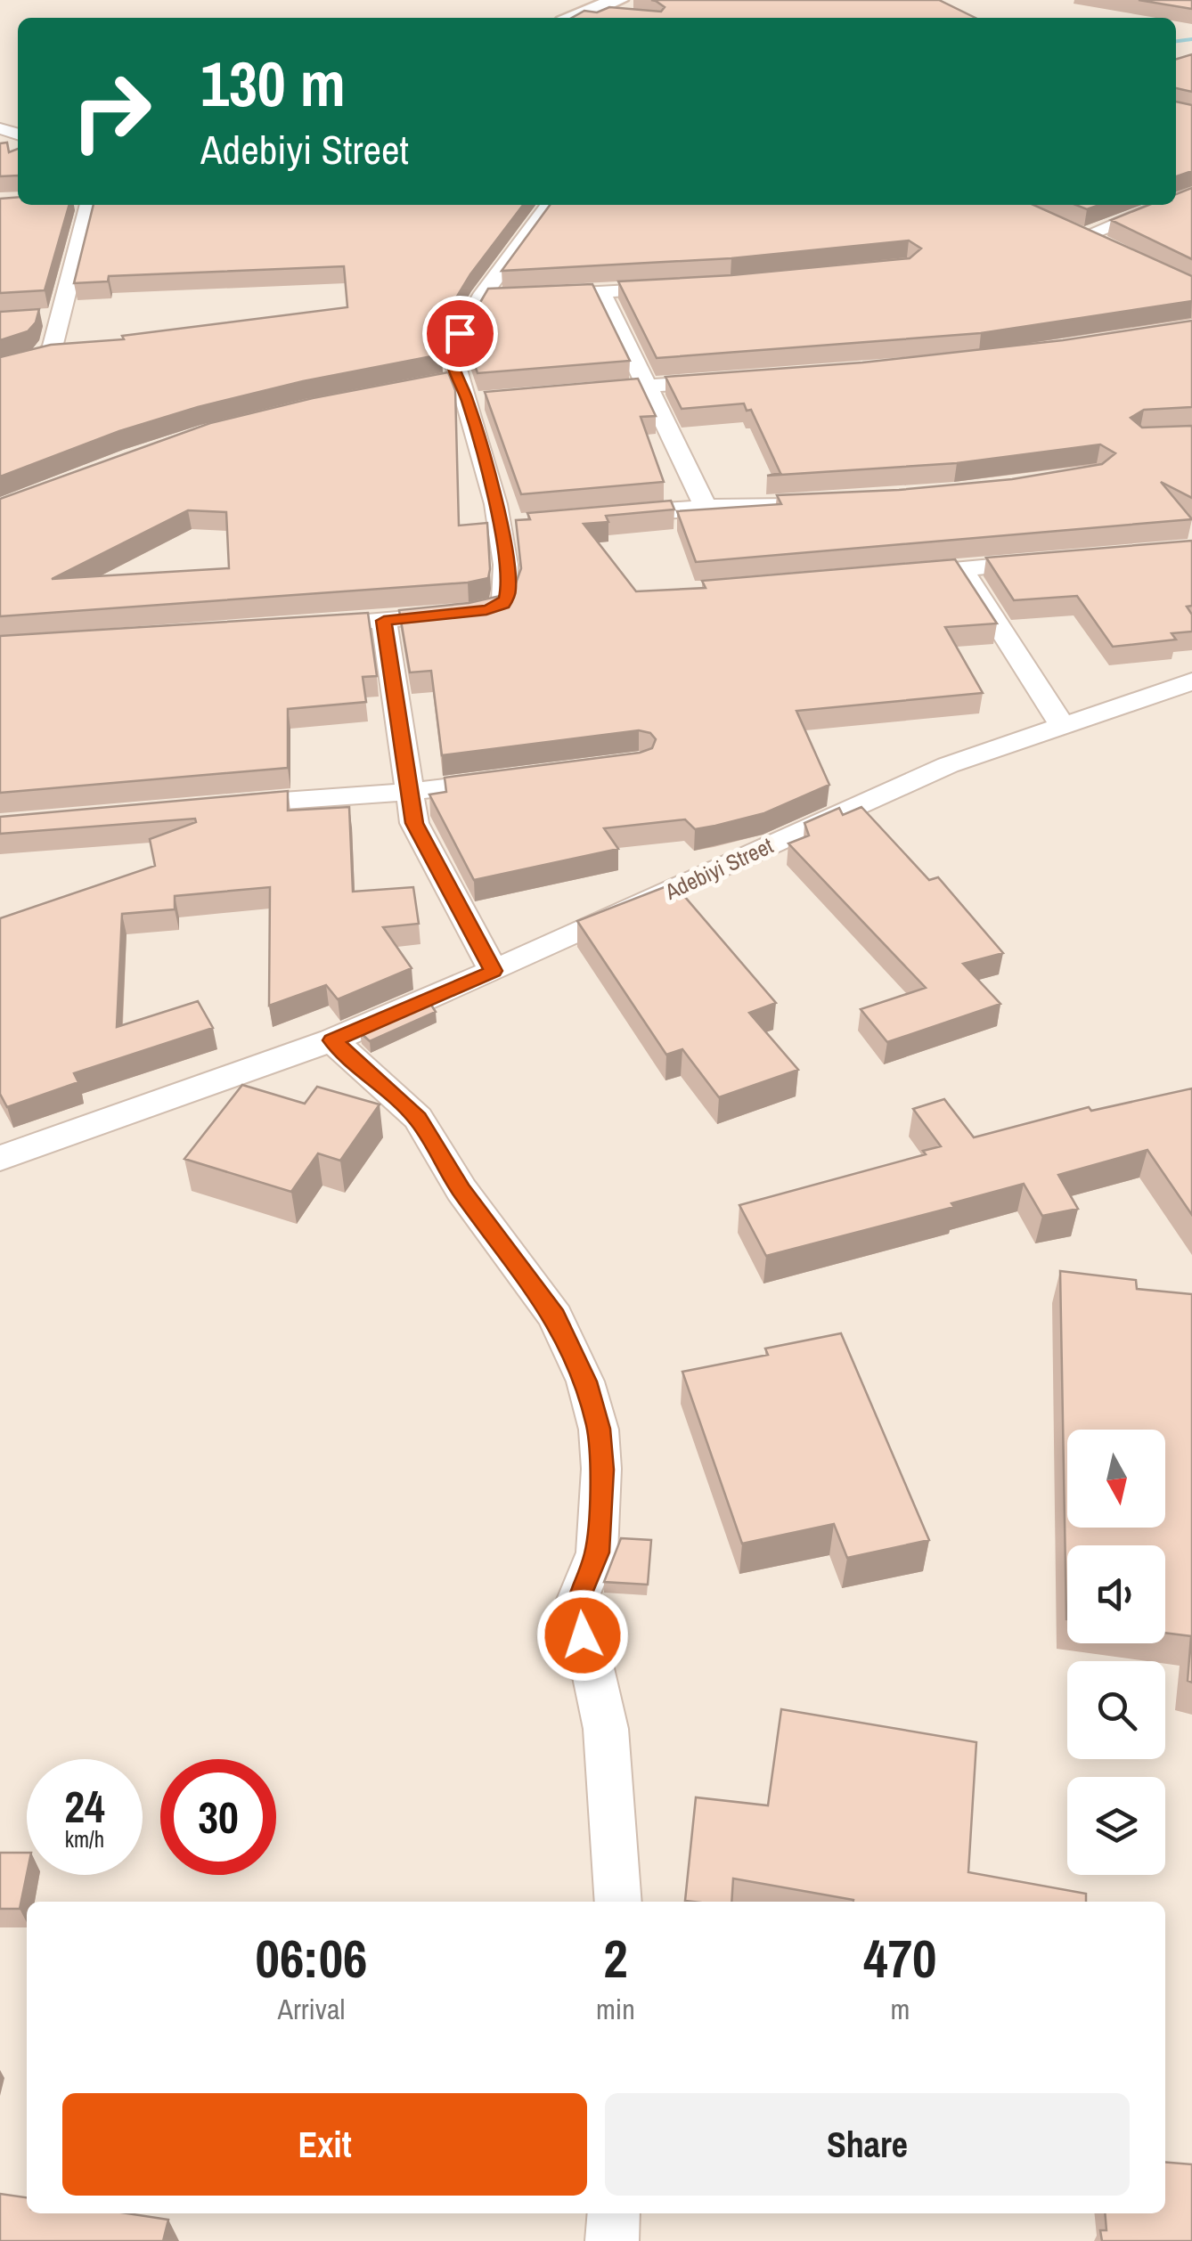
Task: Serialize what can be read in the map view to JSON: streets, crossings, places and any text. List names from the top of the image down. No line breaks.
{"streets":{"street":["Adebiyi Street"]},"north":"bottom","page":{"turn":["130 m","Adebiyi Street"],"speed":"24 km/h","limit":"30","eta":["06:06","Arrival","2","min","470","m"],"buttons":["Exit","Share"]}}
